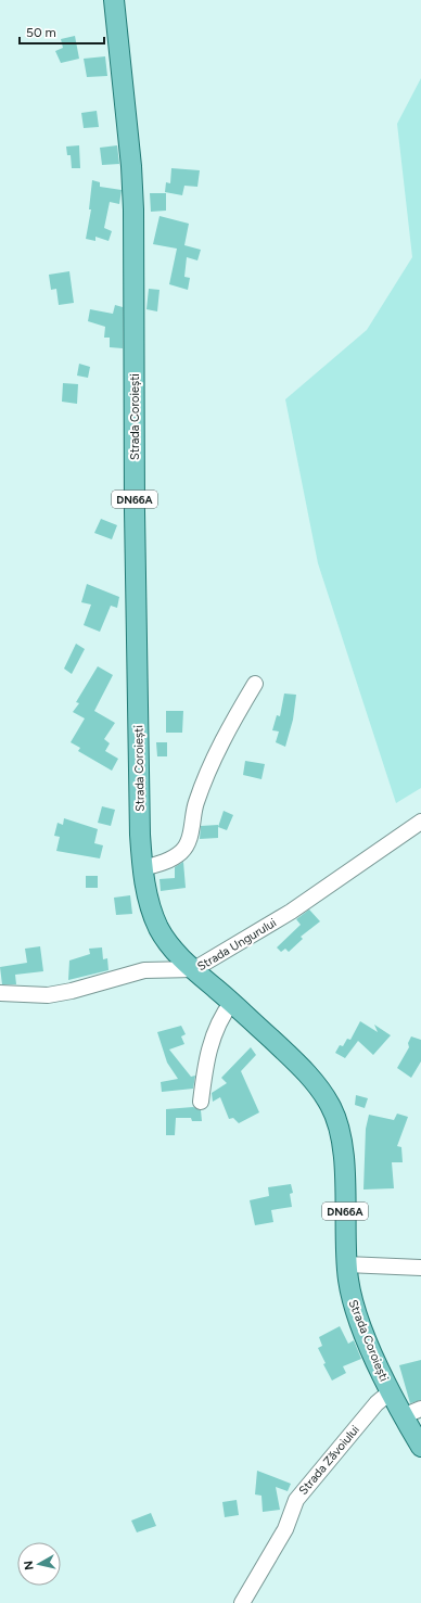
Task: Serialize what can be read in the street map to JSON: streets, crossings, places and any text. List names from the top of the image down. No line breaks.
{"streets":{"main road":["Strada Coroiești","DN66A"],"street":["Strada Ungurului","Strada Zăvoiului"]},"crossings":[["Strada Coroiești","Strada Ungurului"],["Strada Coroiești","Strada Zăvoiului"]],"scale_bar":"50 m","north":"left"}
